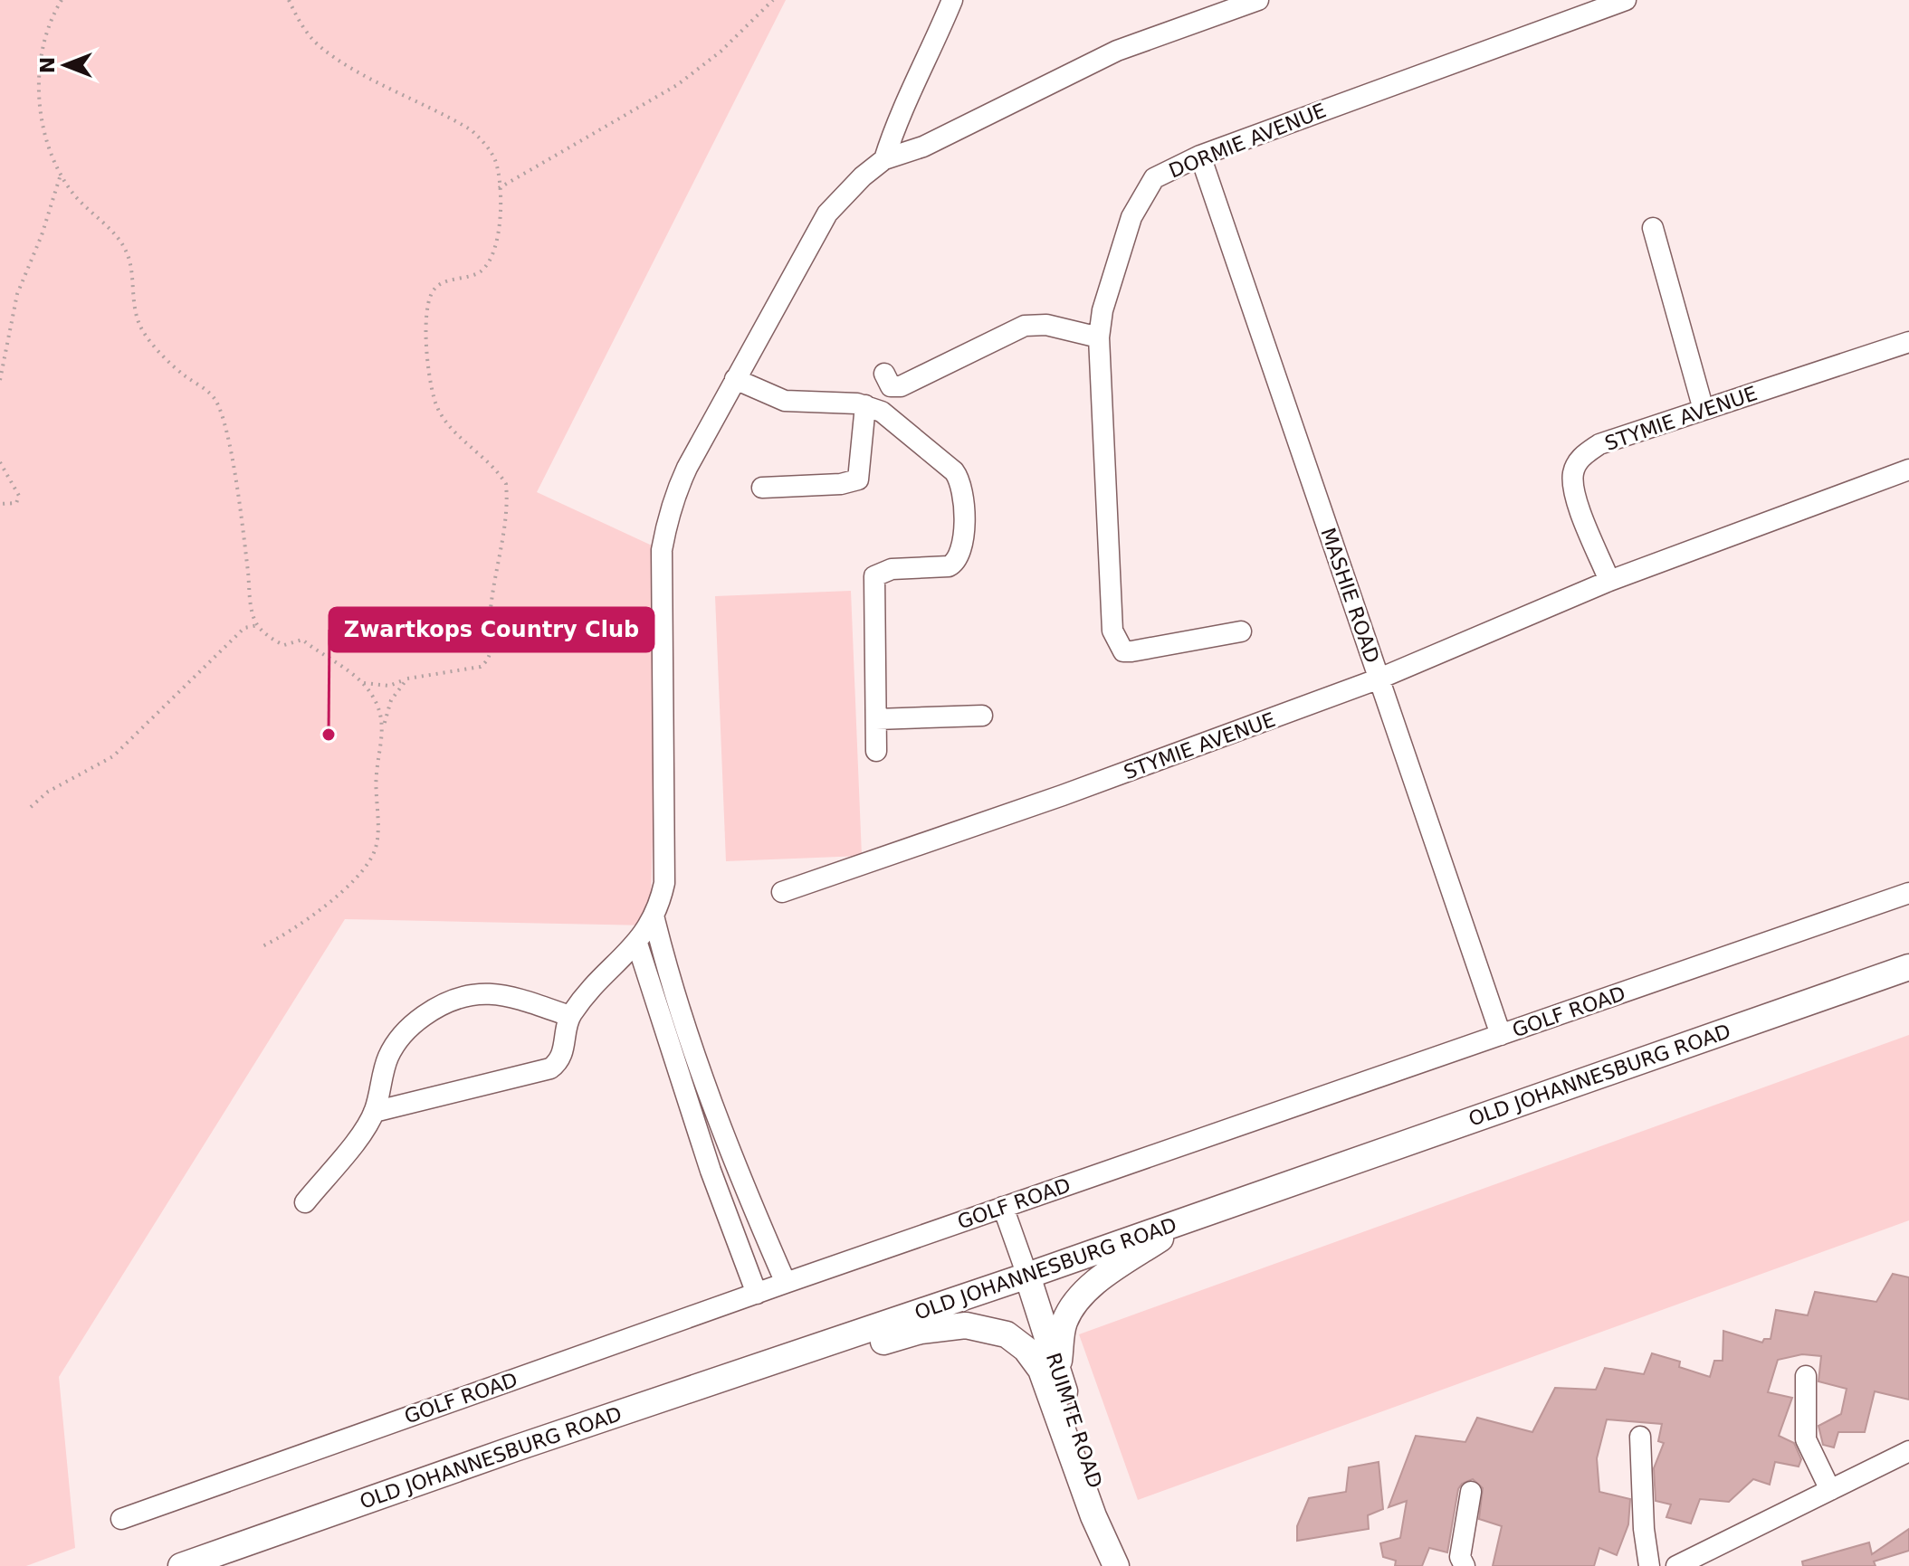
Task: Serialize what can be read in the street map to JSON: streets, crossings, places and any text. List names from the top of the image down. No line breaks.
{"streets":{"main road":["OLD JOHANNESBURG ROAD","RUIMTE ROAD"],"street":["DORMIE AVENUE","STYMIE AVENUE","MASHIE ROAD","GOLF ROAD"]},"crossings":[["DORMIE AVENUE","MASHIE ROAD"],["STYMIE AVENUE","MASHIE ROAD"],["MASHIE ROAD","GOLF ROAD"],["OLD JOHANNESBURG ROAD","RUIMTE ROAD"]],"places":["Zwartkops Country Club"],"north":"left"}
